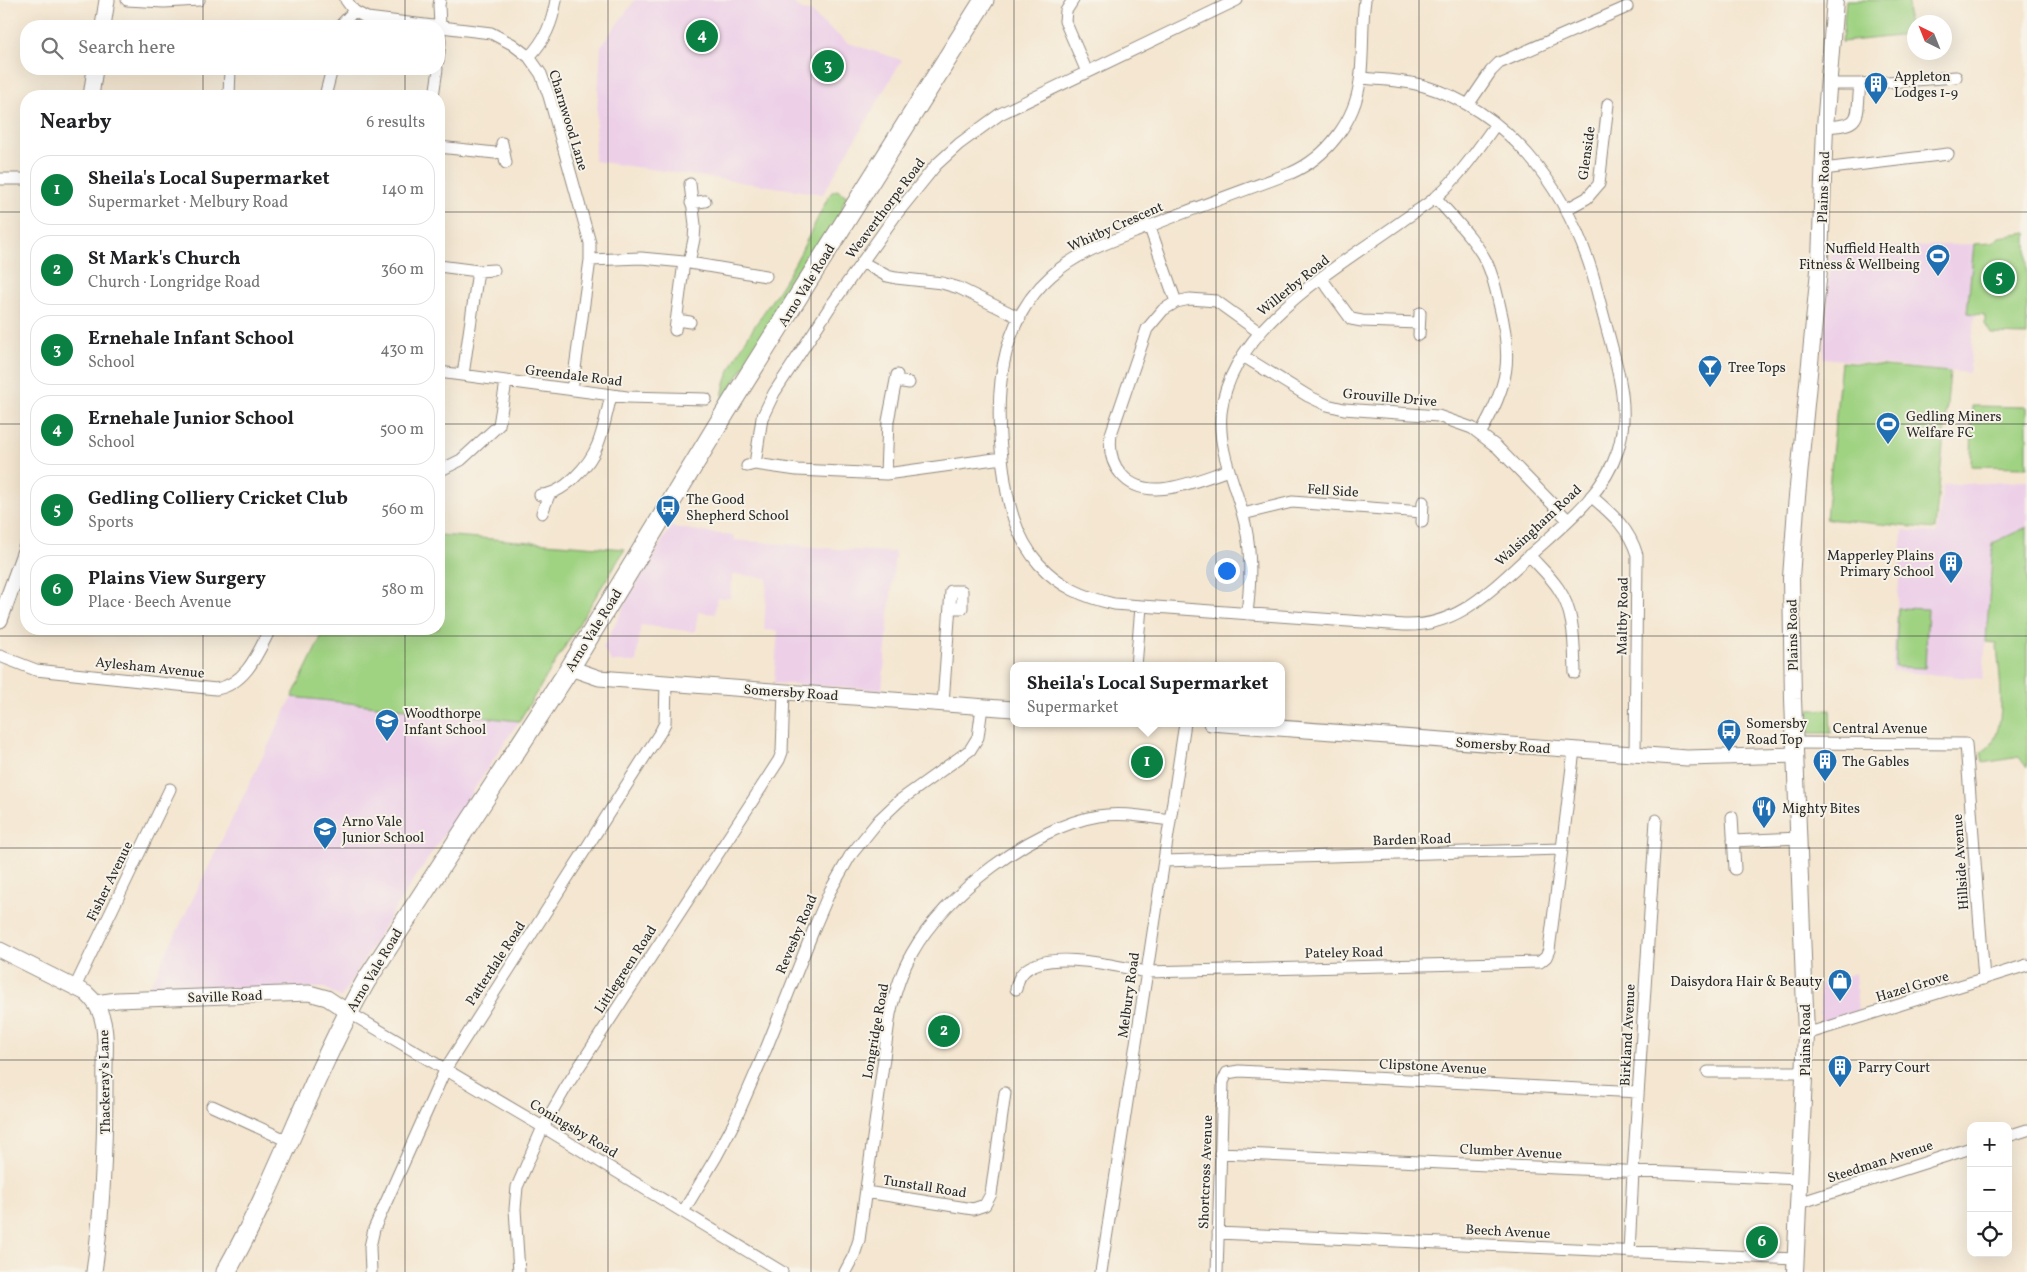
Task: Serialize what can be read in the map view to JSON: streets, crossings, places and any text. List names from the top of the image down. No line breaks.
{"streets":{"main road":["Plains Road","Arno Vale Road"],"street":["Charnwood Lane","Glenside","Weaverthorpe Road","Whitby Crescent","Willerby Road","Greendale Road","Grouville Drive","Fell Side","Walsingham Road","Maltby Road","Aylesham Avenue","Somersby Road","Central Avenue","Barden Road","Hillside Avenue","Fisher Avenue","Revesby Road","Pateley Road","Patterdale Road","Littlegreen Road","Hazel Grove","Melbury Road","Saville Road","Longridge Road","Birkland Avenue","Clipstone Avenue","Thackeray's Lane","Coningsby Road","Clumber Avenue","Steedman Avenue","Shortcross Avenue","Tunstall Road","Beech Avenue"]},"crossings":[["Charnwood Lane","Greendale Road"],["Glenside","Walsingham Road"],["Plains Road","Somersby Road"],["Plains Road","Central Avenue"],["Plains Road","Hazel Grove"],["Plains Road","Clumber Avenue"],["Plains Road","Steedman Avenue"],["Plains Road","Beech Avenue"],["Weaverthorpe Road","Whitby Crescent"],["Whitby Crescent","Walsingham Road"],["Arno Vale Road","Somersby Road"],["Arno Vale Road","Saville Road"],["Arno Vale Road","Coningsby Road"],["Willerby Road","Grouville Drive"],["Willerby Road","Fell Side"],["Willerby Road","Walsingham Road"],["Grouville Drive","Walsingham Road"],["Walsingham Road","Maltby Road"],["Maltby Road","Somersby Road"],["Somersby Road","Central Avenue"],["Somersby Road","Revesby Road"],["Somersby Road","Patterdale Road"],["Somersby Road","Littlegreen Road"],["Central Avenue","Hillside Avenue"],["Barden Road","Pateley Road"],["Barden Road","Melbury Road"],["Hillside Avenue","Hazel Grove"],["Revesby Road","Coningsby Road"],["Pateley Road","Melbury Road"],["Patterdale Road","Coningsby Road"],["Littlegreen Road","Coningsby Road"],["Melbury Road","Longridge Road"],["Saville Road","Thackeray's Lane"],["Saville Road","Coningsby Road"],["Longridge Road","Tunstall Road"],["Birkland Avenue","Clipstone Avenue"],["Birkland Avenue","Clumber Avenue"],["Birkland Avenue","Beech Avenue"],["Clipstone Avenue","Shortcross Avenue"],["Clumber Avenue","Shortcross Avenue"],["Shortcross Avenue","Beech Avenue"]],"places":{"building":["Appleton Lodges 1-9","Mapperley Plains Primary School","The Gables","Parry Court"],"sports":["Nuffield Health Fitness & Wellbeing","Gedling Miners Welfare FC"],"bar":["Tree Tops"],"bus stop":["The Good Shepherd School","Somersby Road Top"],"school or university":["Woodthorpe Infant School","Arno Vale Junior School"],"restaurant":["Mighty Bites"],"shop":["Daisydora Hair & Beauty"]},"north":"top left","page":{"pins":["4","3","5","1","2","6"],"search":"Search here","heading":["Nearby","6 results"],"list":[{"mark":"1","name":"Sheila's Local Supermarket","note":"Supermarket · Melbury Road","value":"140 m"},{"mark":"2","name":"St Mark's Church","note":"Church · Longridge Road","value":"360 m"},{"mark":"3","name":"Ernehale Infant School","note":"School","value":"430 m"},{"mark":"4","name":"Ernehale Junior School","note":"School","value":"500 m"},{"mark":"5","name":"Gedling Colliery Cricket Club","note":"Sports","value":"560 m"},{"mark":"6","name":"Plains View Surgery","note":"Place · Beech Avenue","value":"580 m"}],"popup":["Sheila's Local Supermarket","Supermarket"],"map_buttons":["+","−"]}}
